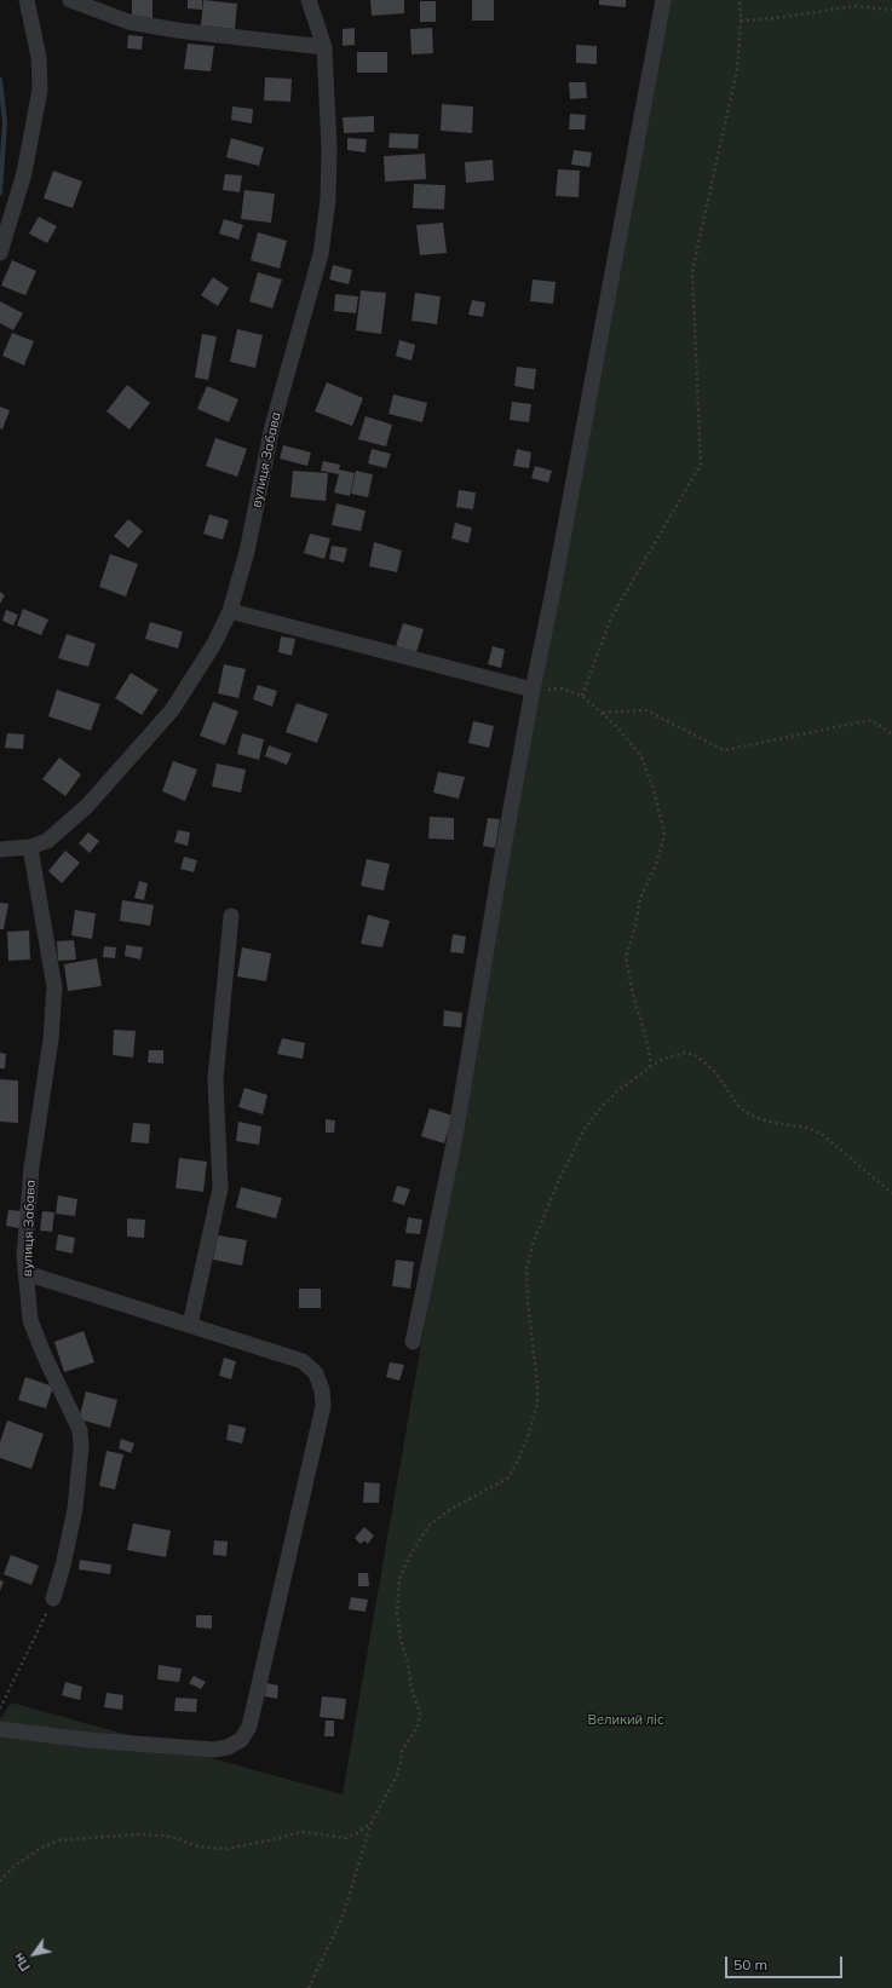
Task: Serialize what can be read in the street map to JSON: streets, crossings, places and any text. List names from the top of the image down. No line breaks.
{"streets":{"street":["вулиця Забава"]},"parks":["Великий ліс"],"scale_bar":"50 m","north":"bottom left"}
